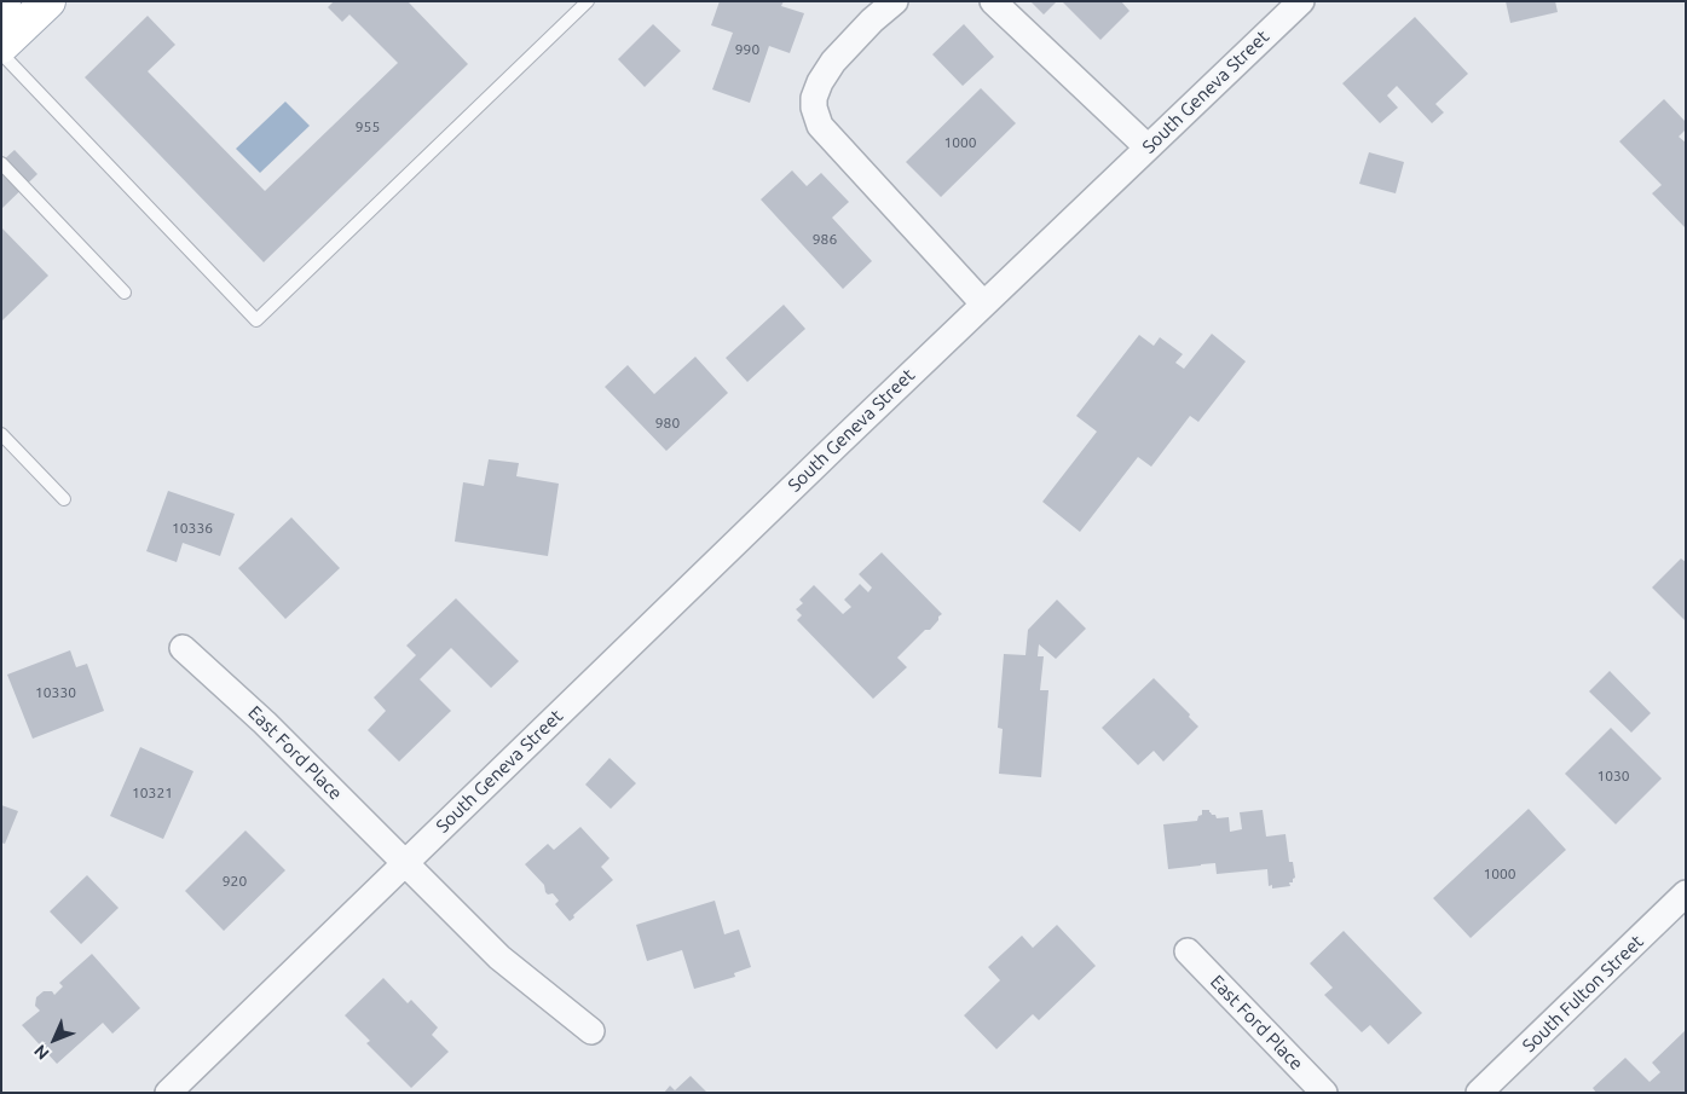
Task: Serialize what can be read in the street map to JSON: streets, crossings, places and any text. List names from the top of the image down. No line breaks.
{"streets":{"street":["South Geneva Street","East Ford Place","South Fulton Street"]},"crossings":[["South Geneva Street","East Ford Place"]],"house_numbers":["990","955","1000","986","980","10336","10330","1030","10321","1000","920"],"north":"bottom left"}
